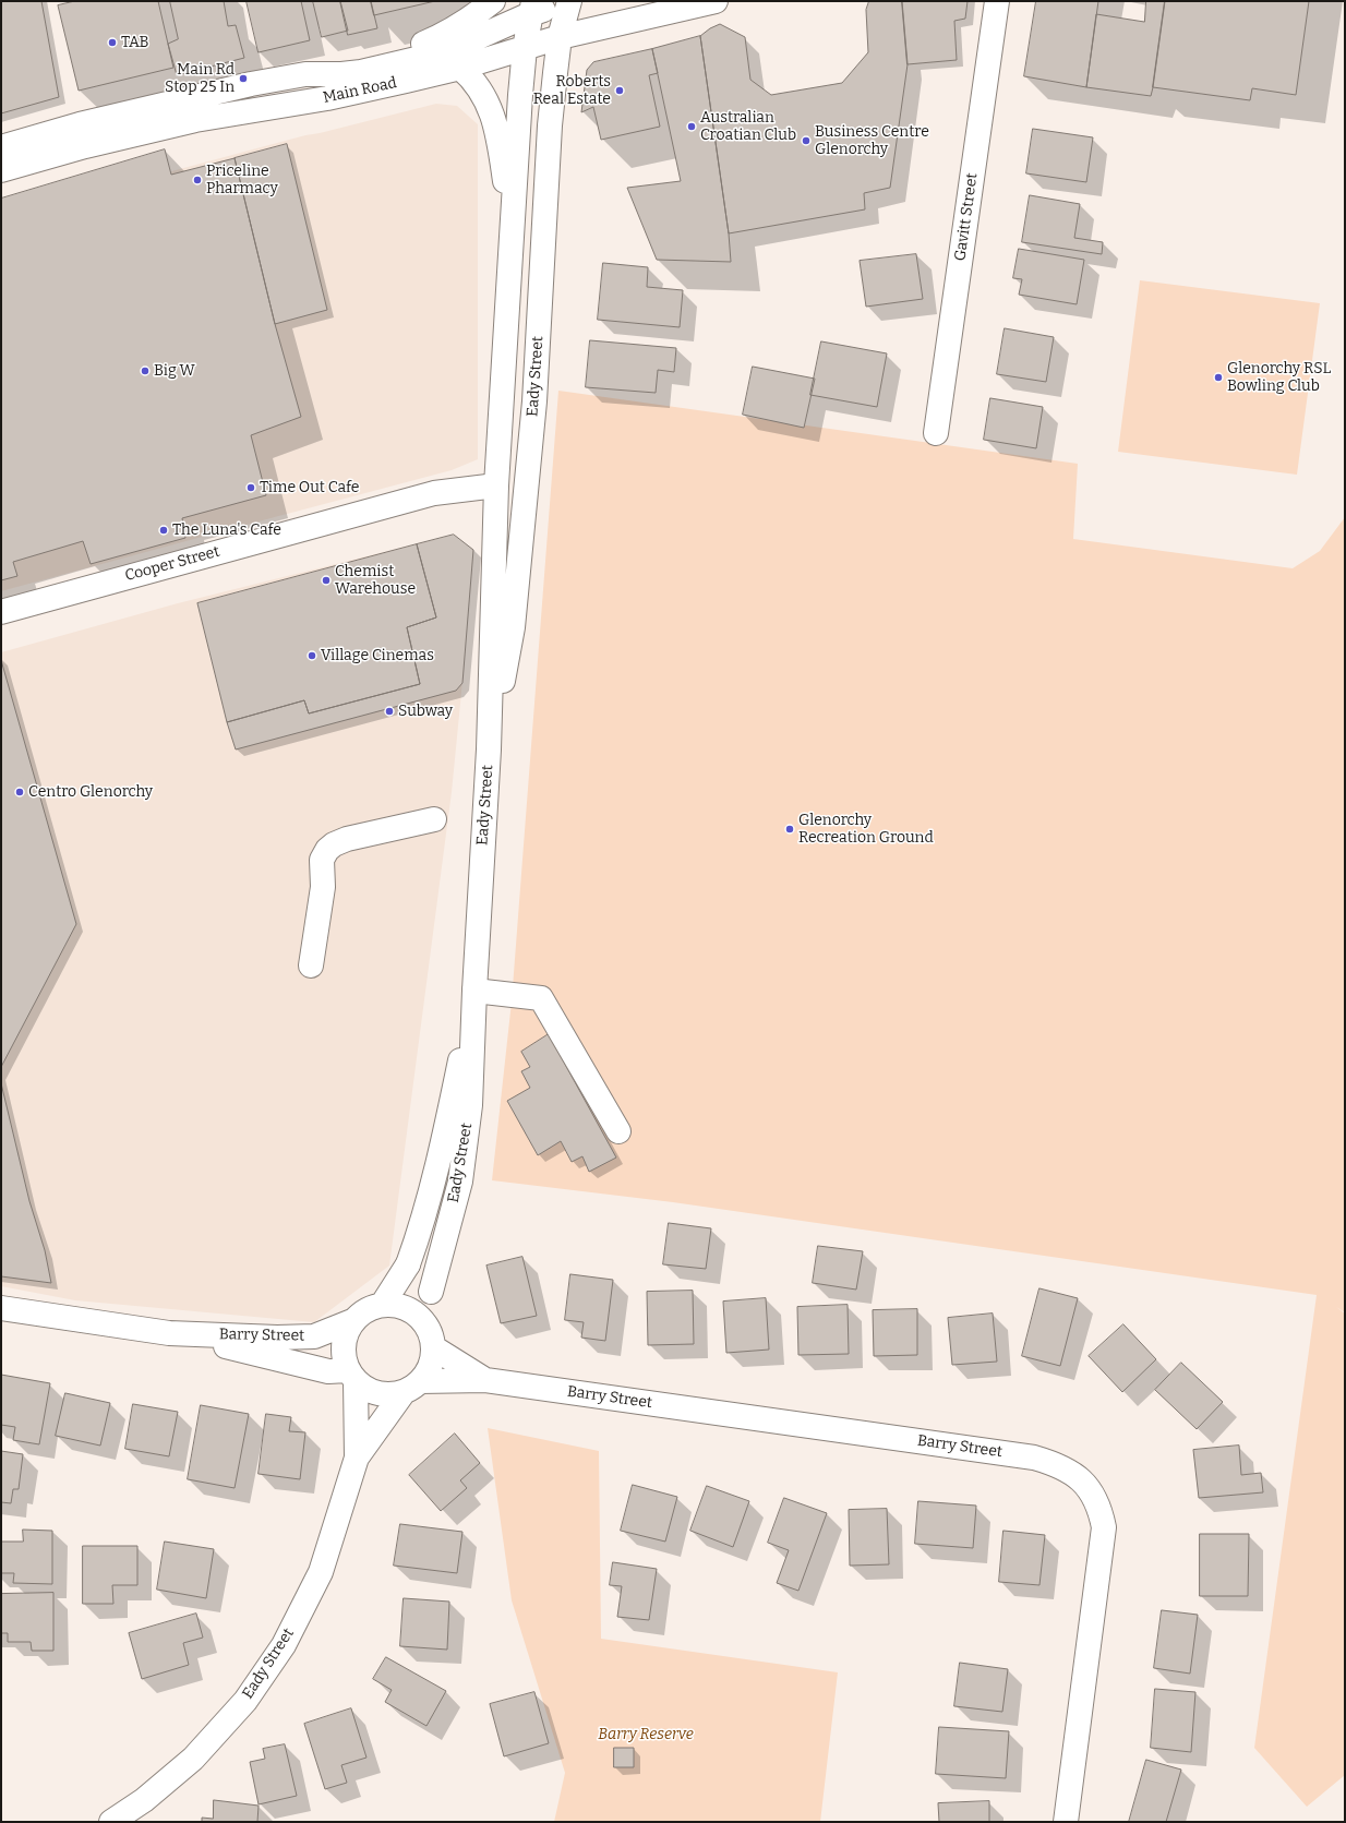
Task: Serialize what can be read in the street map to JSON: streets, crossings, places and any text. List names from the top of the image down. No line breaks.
{"streets":{"main road":["Main Road","Gavitt Street","Eady Street","Cooper Street","Barry Street"]},"crossings":[["Main Road","Eady Street"],["Eady Street","Cooper Street"],["Eady Street","Barry Street"]],"parks":["Barry Reserve"],"places":["TAB","Main Rd Stop 25 In","Roberts Real Estate","Australian Croatian Club","Business Centre Glenorchy","Priceline Pharmacy","Big W","Glenorchy RSL Bowling Club","Time Out Cafe","The Luna's Cafe","Chemist Warehouse","Village Cinemas","Subway","Centro Glenorchy","Glenorchy Recreation Ground"]}
